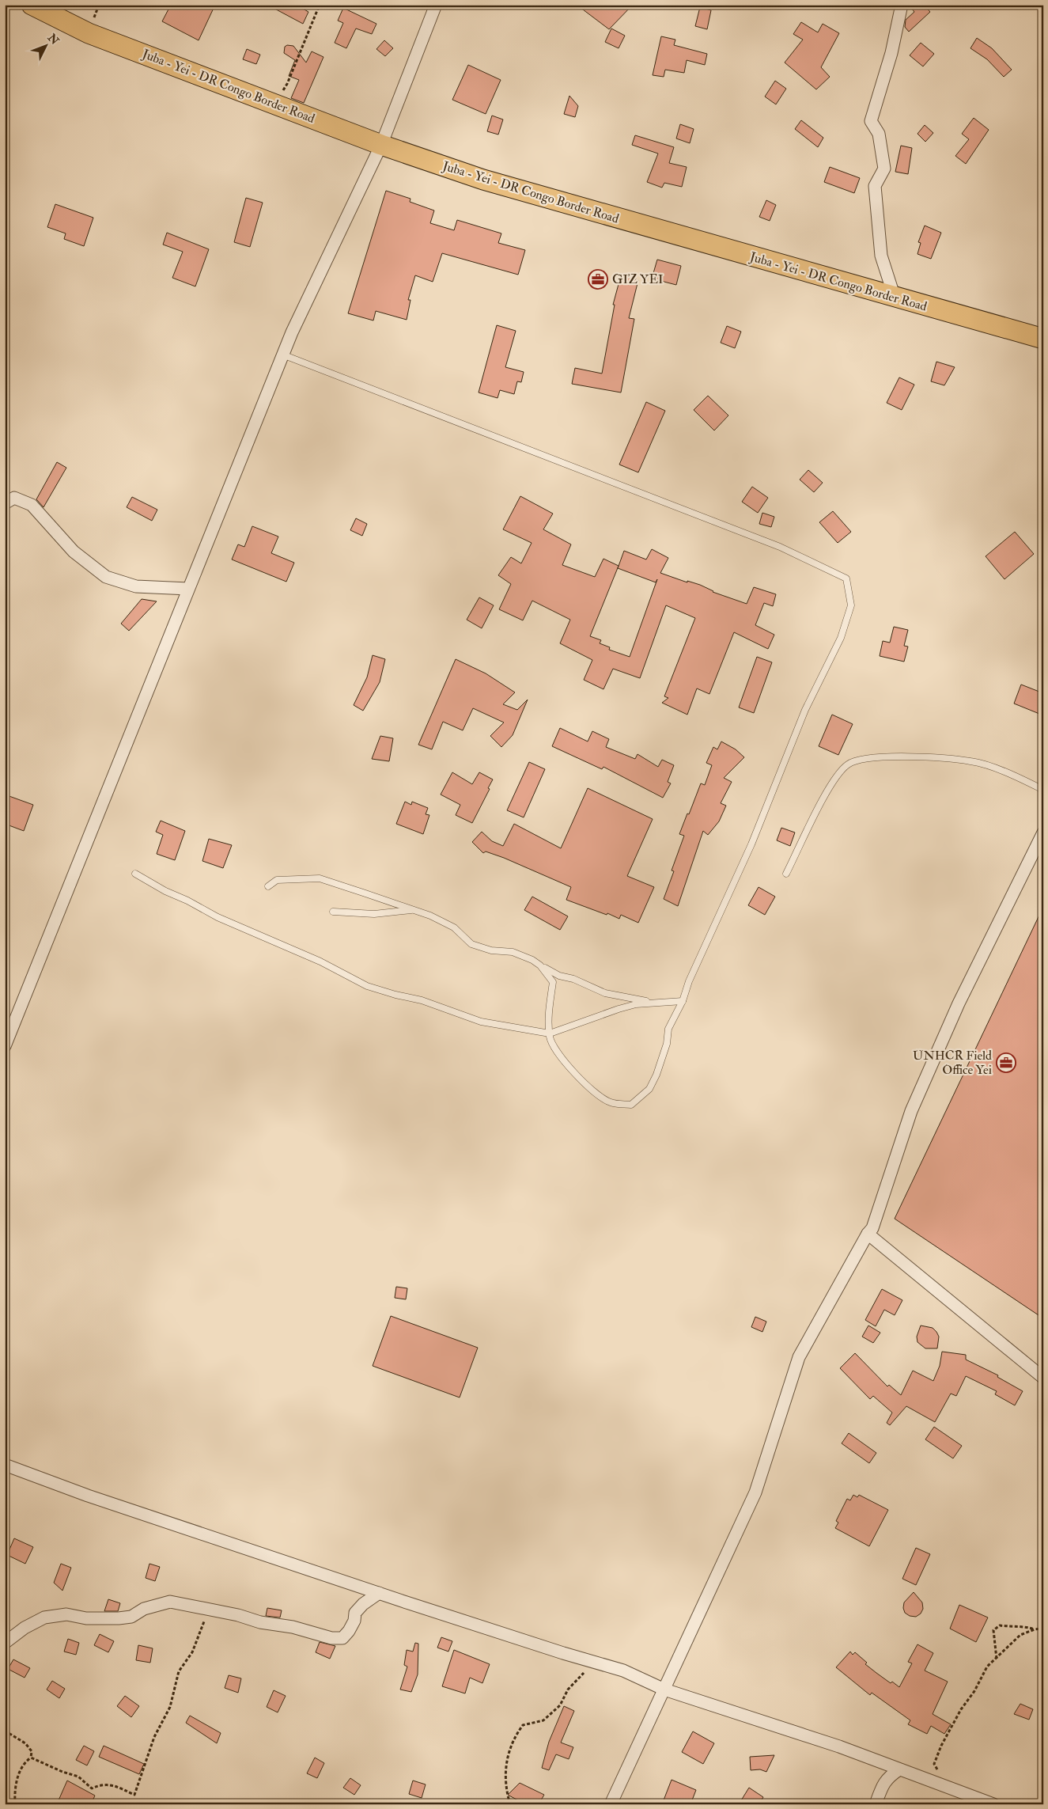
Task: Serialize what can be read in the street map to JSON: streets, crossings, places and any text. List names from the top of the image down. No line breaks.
{"streets":{"main road":["Juba - Yei - DR Congo Border Road"]},"places":{"office":["GIZ YEI","UNHCR Field Office Yei"]},"north":"top right"}
